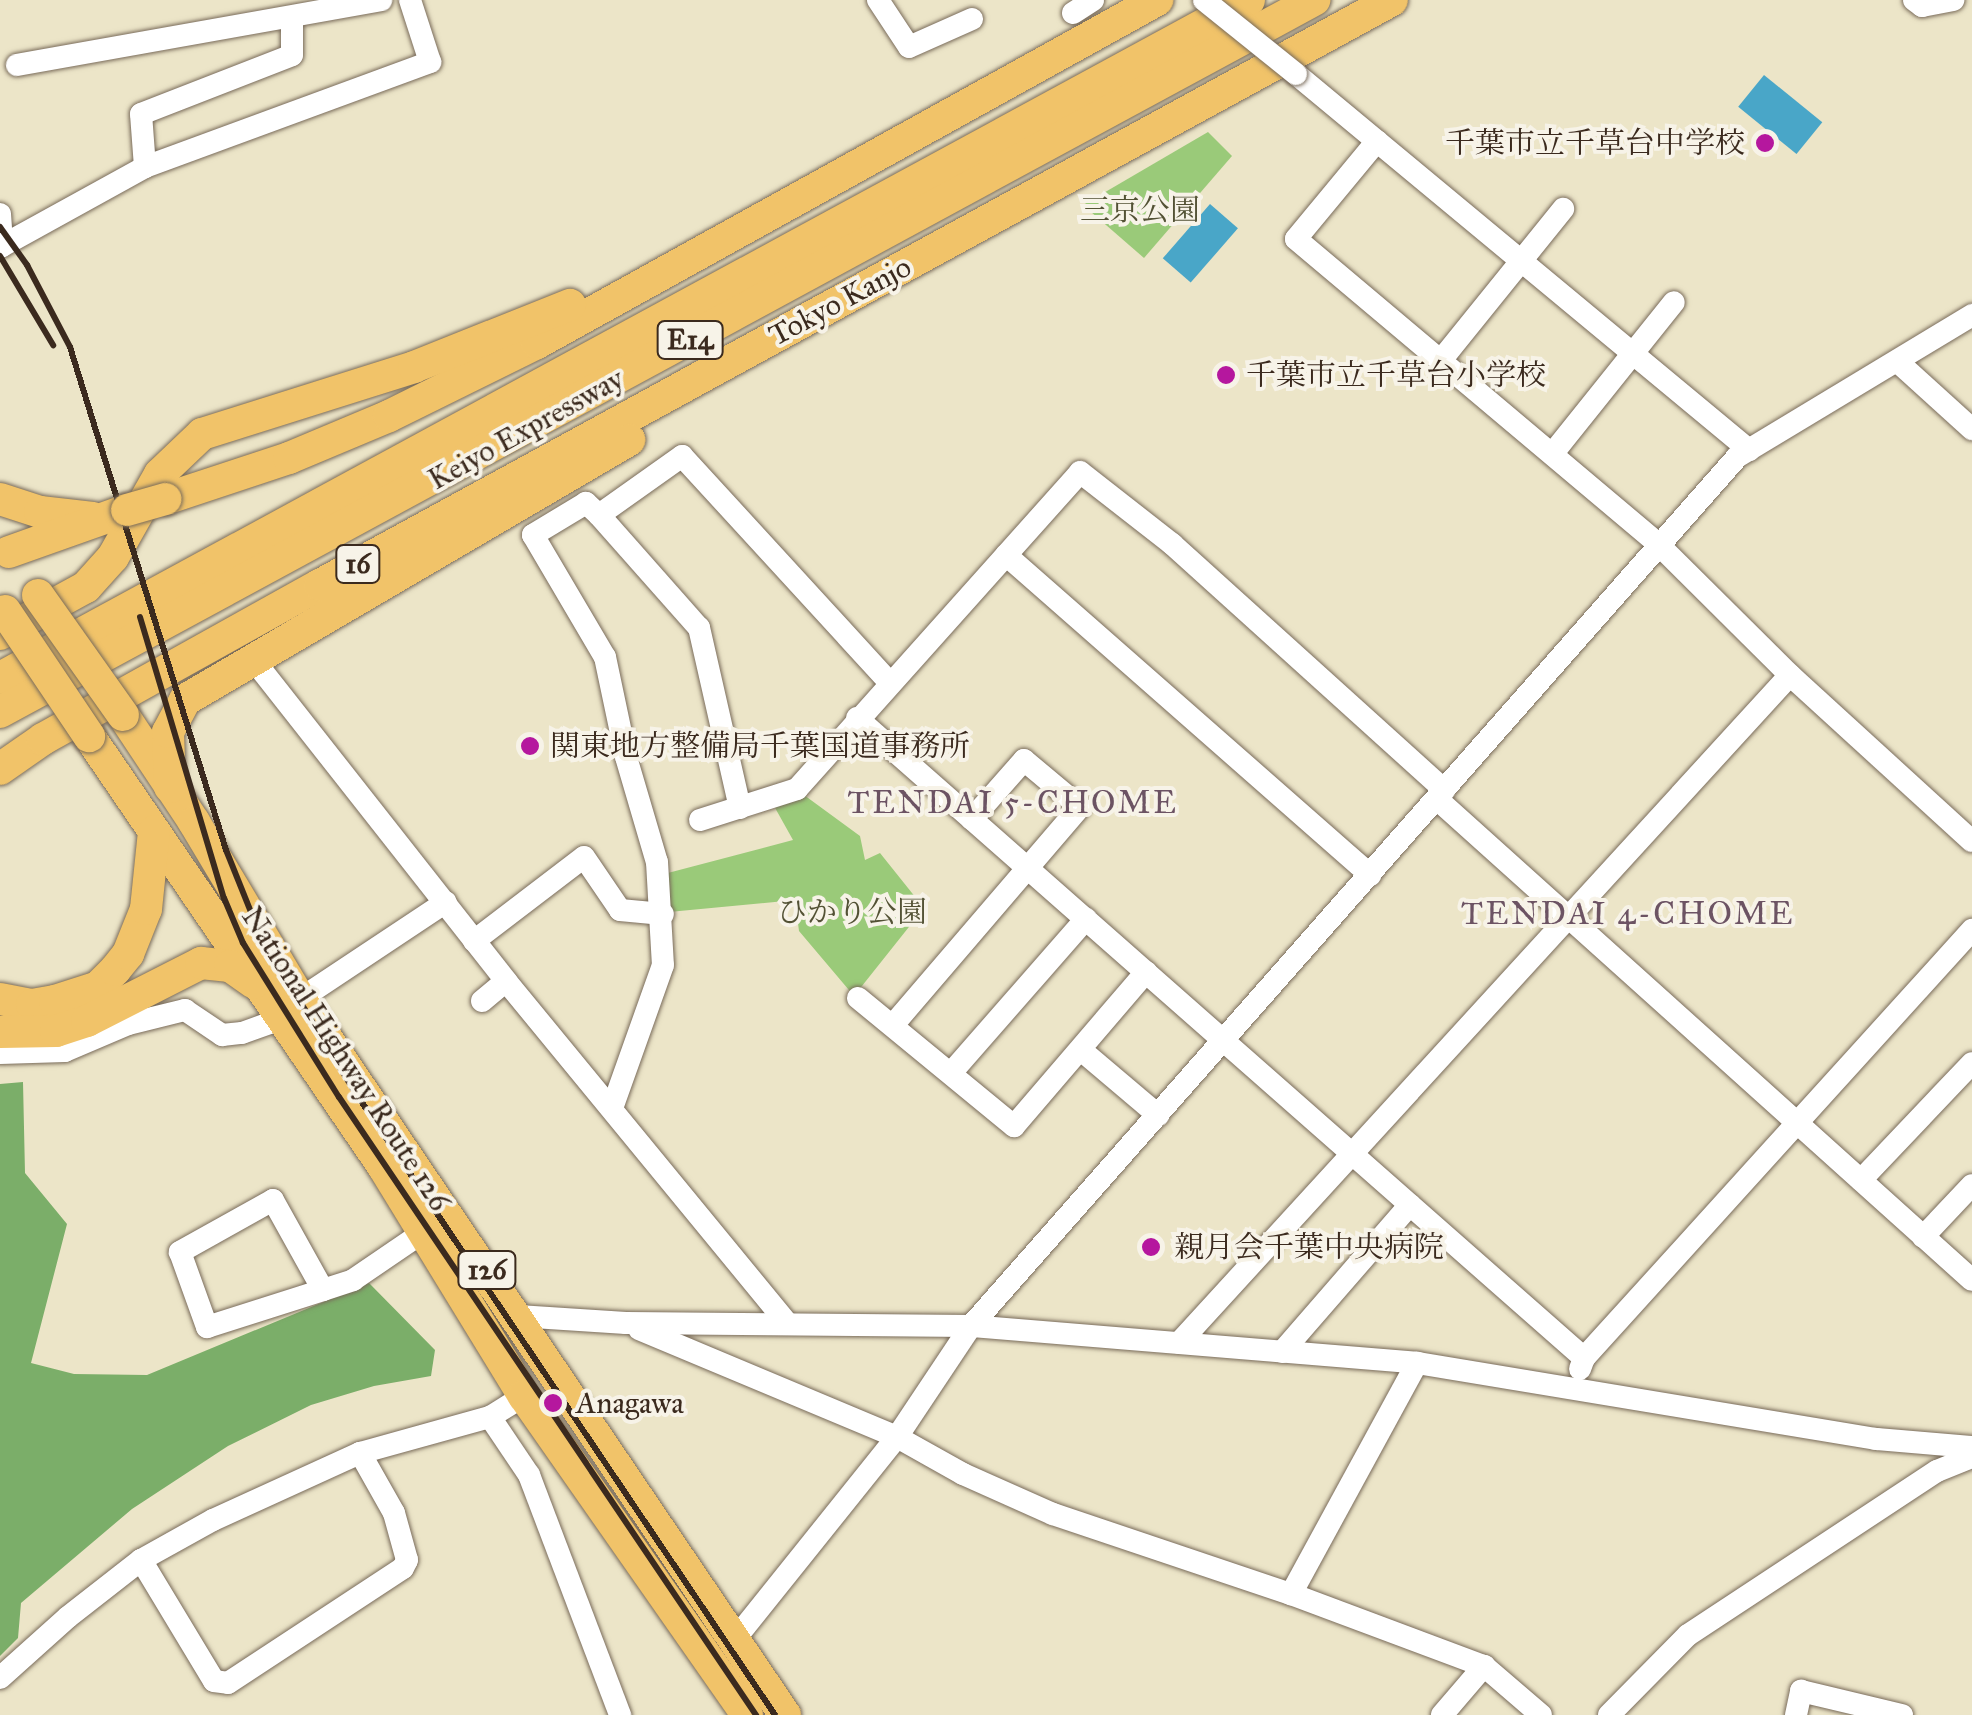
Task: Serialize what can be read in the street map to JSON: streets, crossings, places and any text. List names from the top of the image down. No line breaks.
{"streets":{"highway":["Tokyo Kanjo","E14","Keiyo Expressway","16","National Highway Route 126","126"]},"districts":["TENDAI 5-CHOME","TENDAI 4-CHOME"],"parks":["三京公園","ひかり公園"],"places":["千葉市立千草台中学校","千葉市立千草台小学校","関東地方整備局千葉国道事務所","親月会千葉中央病院","Anagawa"]}
